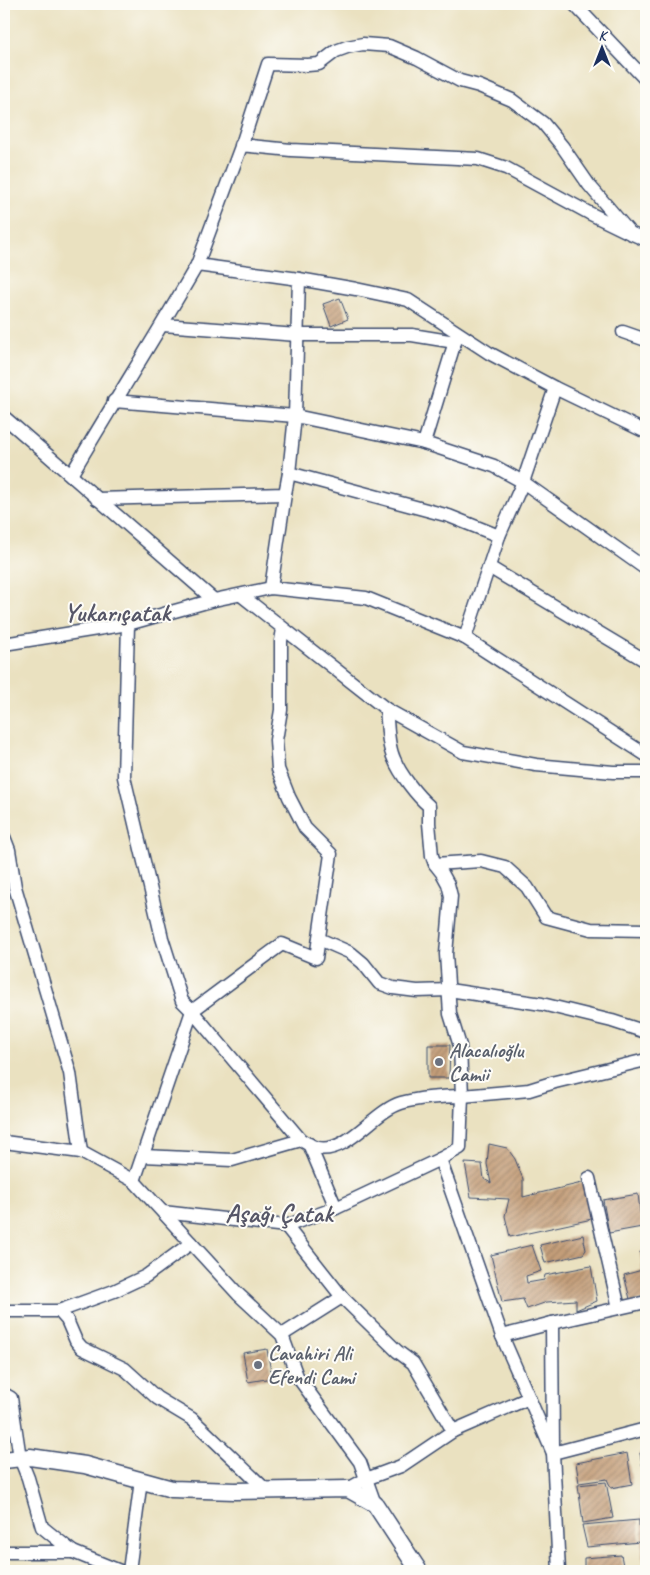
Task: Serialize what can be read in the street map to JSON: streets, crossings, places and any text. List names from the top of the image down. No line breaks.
{"districts":["Yukarıçatak","Aşağı Çatak"],"places":["Alacalıoğlu Camii","Cavahiri Ali Efendi Cami"],"north":"top"}
